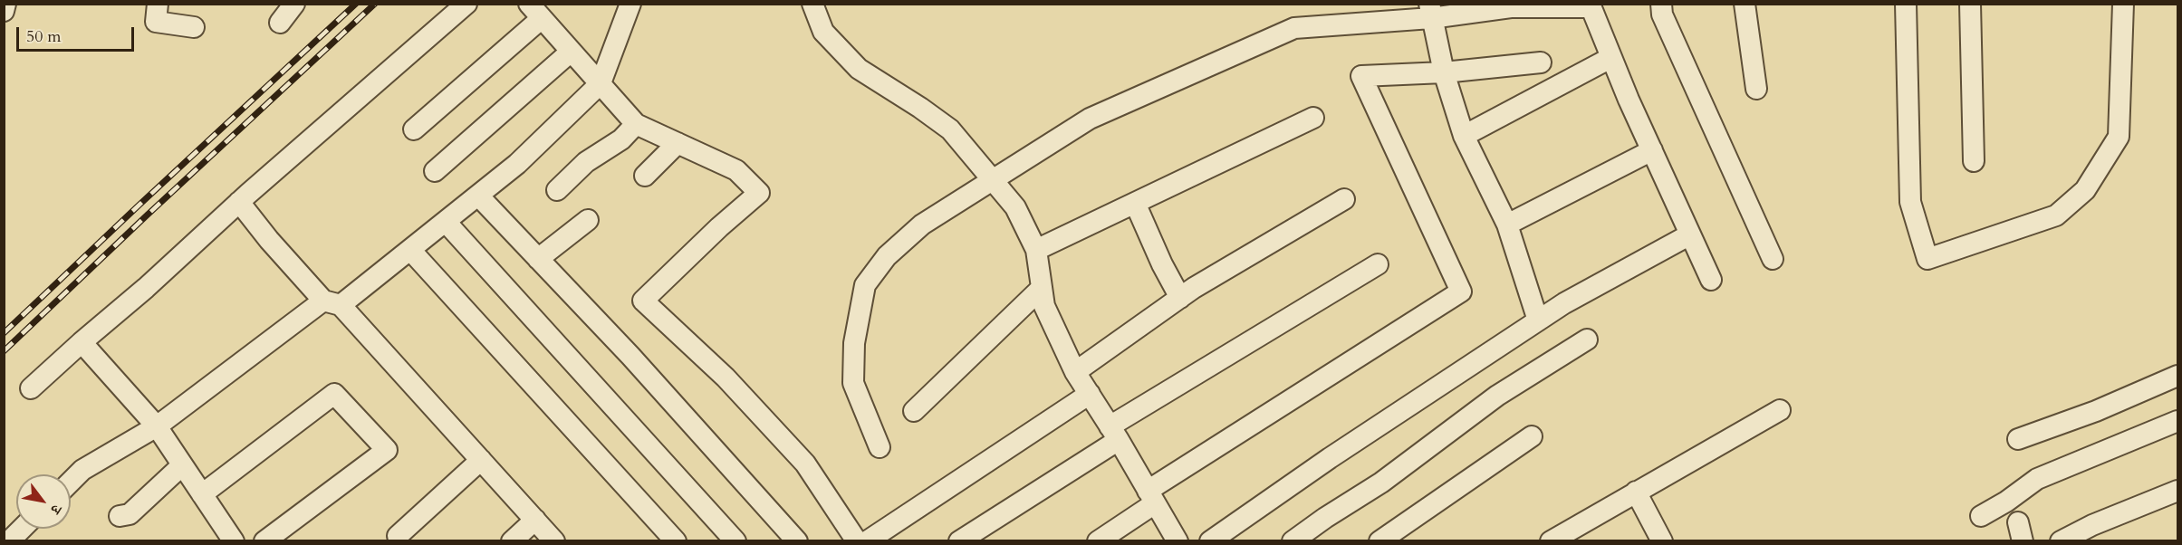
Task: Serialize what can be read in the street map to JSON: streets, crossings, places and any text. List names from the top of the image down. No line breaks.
{"scale_bar":"50 m","north":"bottom right"}
